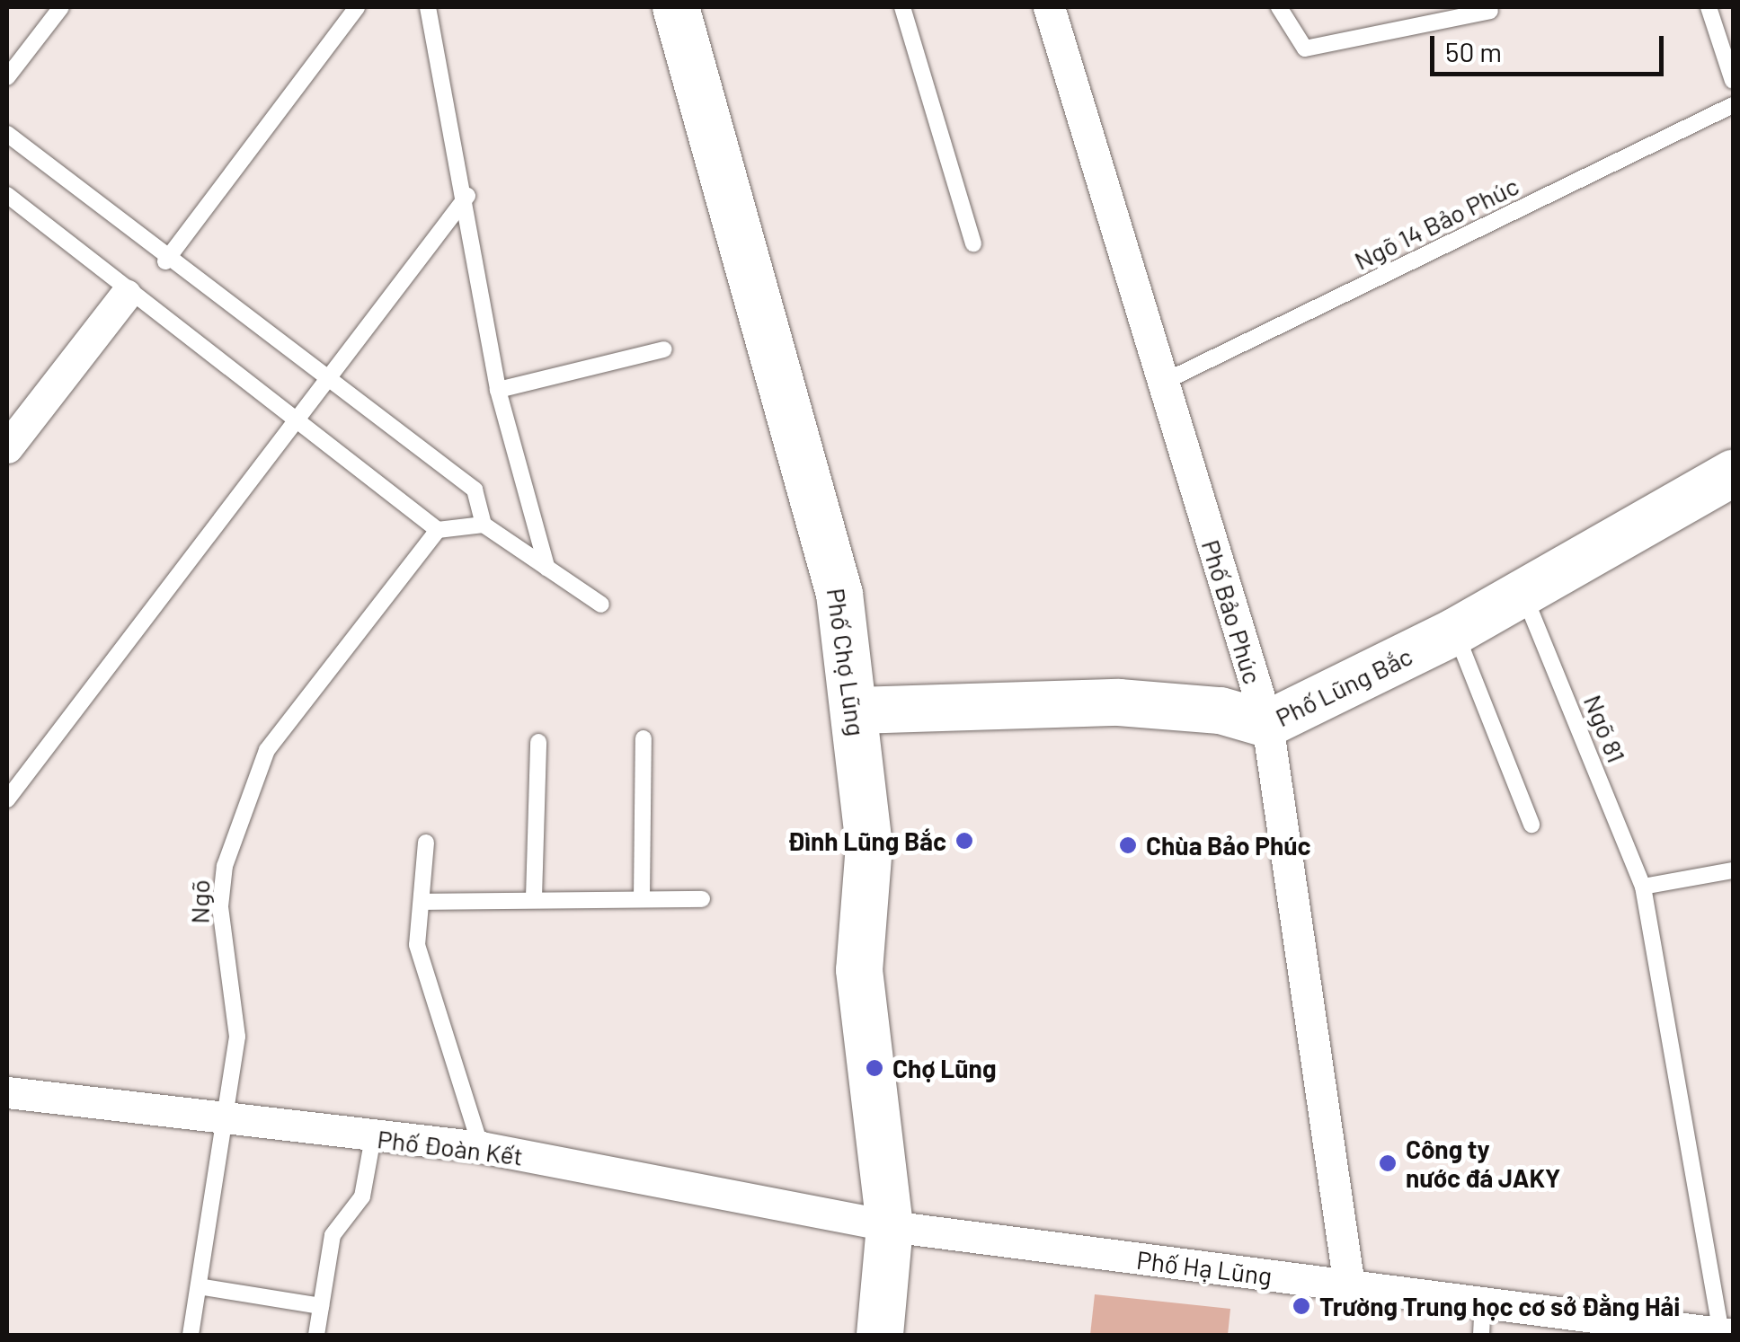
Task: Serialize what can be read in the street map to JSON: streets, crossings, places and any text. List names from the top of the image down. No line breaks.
{"streets":{"street":["Phố Bảo Phúc","Phố Chợ Lũng","Phố Lũng Bắc","Phố Đoàn Kết","Phố Hạ Lũng"],"lane":["Ngõ 14 Bảo Phúc","Ngõ 81","Ngõ"]},"crossings":[["Ngõ 14 Bảo Phúc","Phố Bảo Phúc"],["Phố Bảo Phúc","Phố Lũng Bắc"],["Phố Bảo Phúc","Phố Hạ Lũng"],["Phố Chợ Lũng","Phố Lũng Bắc"],["Phố Chợ Lũng","Phố Đoàn Kết"],["Phố Chợ Lũng","Phố Hạ Lũng"],["Phố Lũng Bắc","Ngõ 81"],["Ngõ 81","Phố Hạ Lũng"],["Ngõ","Phố Đoàn Kết"],["Phố Đoàn Kết","Phố Hạ Lũng"]],"places":["Đình Lũng Bắc","Chùa Bảo Phúc","Chợ Lũng","Công ty nước đá JAKY","Trường Trung học cơ sở Đằng Hải"],"scale_bar":"50 m"}
